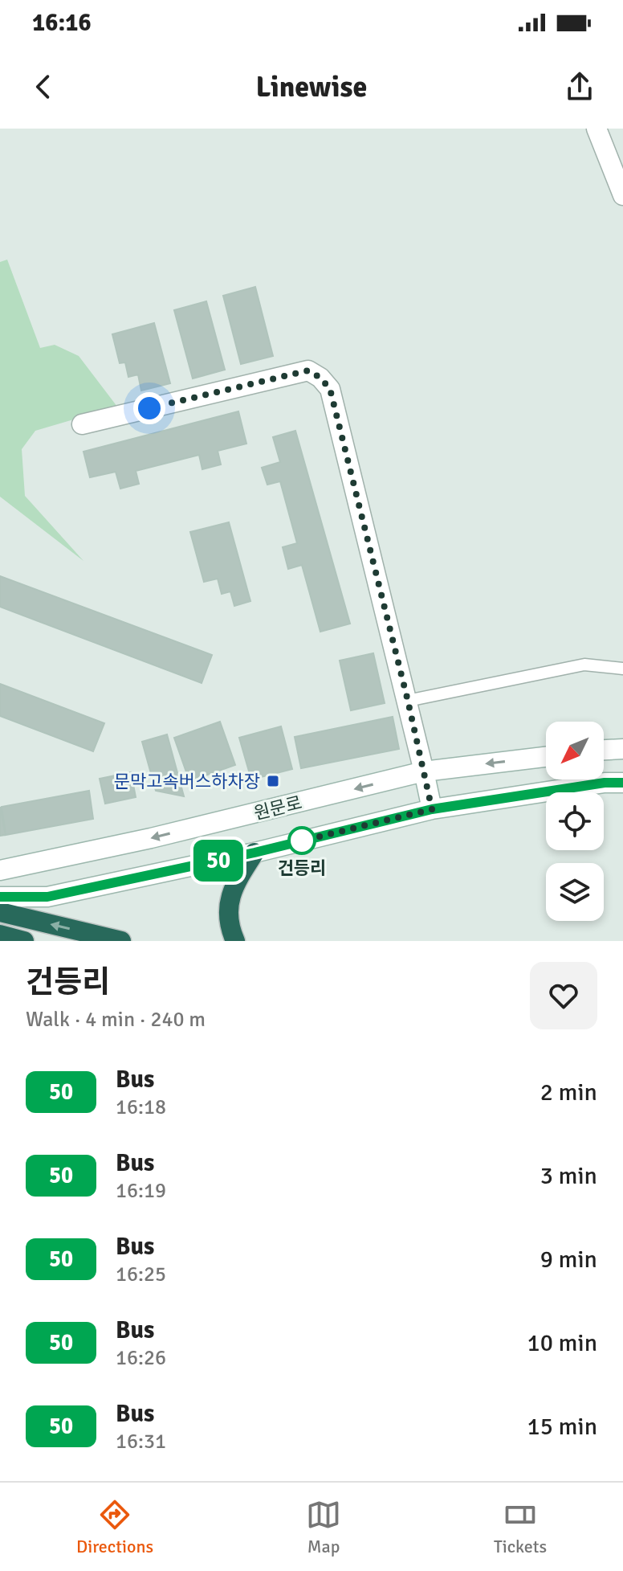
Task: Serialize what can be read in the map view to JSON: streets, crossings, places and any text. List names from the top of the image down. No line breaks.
{"streets":{"main road":["원문로"]},"places":{"transit":["문막고속버스하차장"],"other":["건등리"]},"lines":["bus line 50"],"north":"bottom left","page":{"status":"16:16","header":"Linewise","on_map":"50","heading":["건등리","Walk · 4 min · 240 m"],"list":[{"mark":"50","name":"Bus","note":"16:18","value":"2 min"},{"mark":"50","name":"Bus","note":"16:19","value":"3 min"},{"mark":"50","name":"Bus","note":"16:25","value":"9 min"},{"mark":"50","name":"Bus","note":"16:26","value":"10 min"},{"mark":"50","name":"Bus","note":"16:31","value":"15 min"}],"tabs":["Directions","Map","Tickets"]}}
